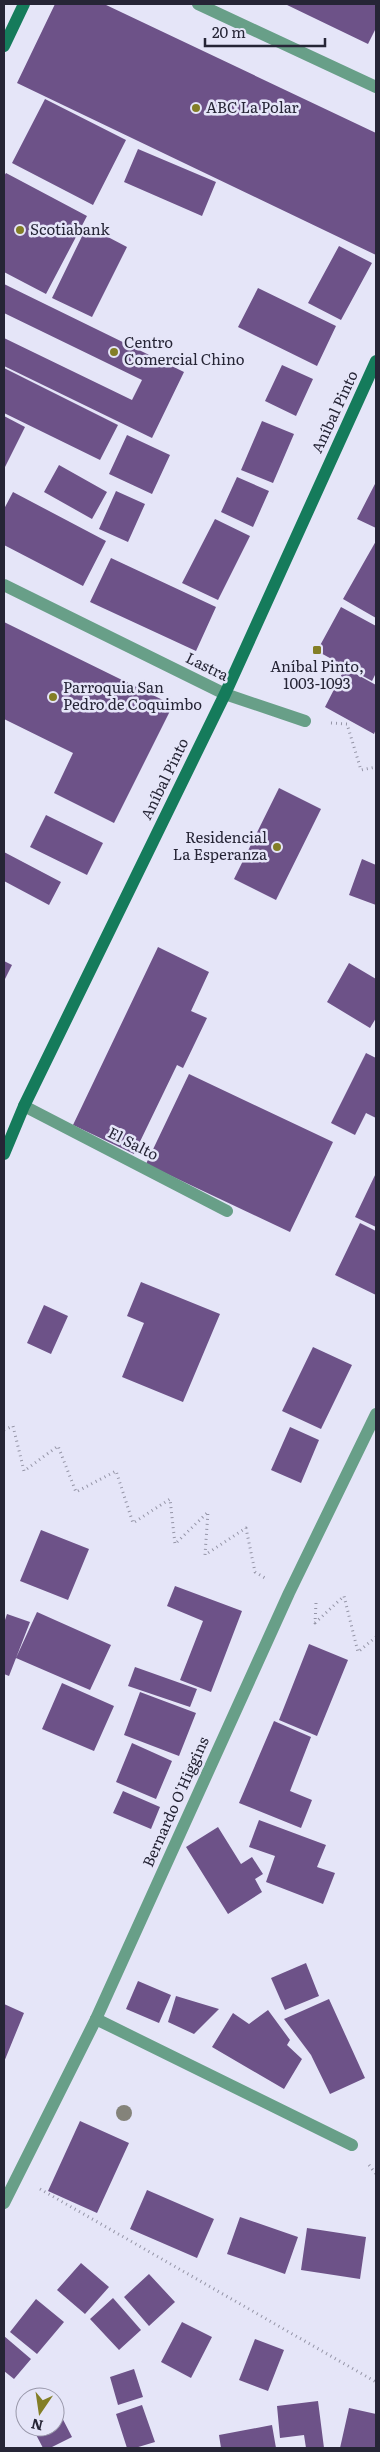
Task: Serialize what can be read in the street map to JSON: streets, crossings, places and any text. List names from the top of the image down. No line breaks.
{"streets":{"main road":["Aníbal Pinto"],"street":["Lastra","El Salto","Bernardo O'Higgins"]},"crossings":[["Aníbal Pinto","Lastra"],["Aníbal Pinto","El Salto"]],"places":{"other":["ABC La Polar","Scotiabank","Centro Comercial Chino","Parroquia San Pedro de Coquimbo","Residencial La Esperanza"],"transit":["Aníbal Pinto, 1003-1093"]},"scale_bar":"20 m","north":"bottom"}
